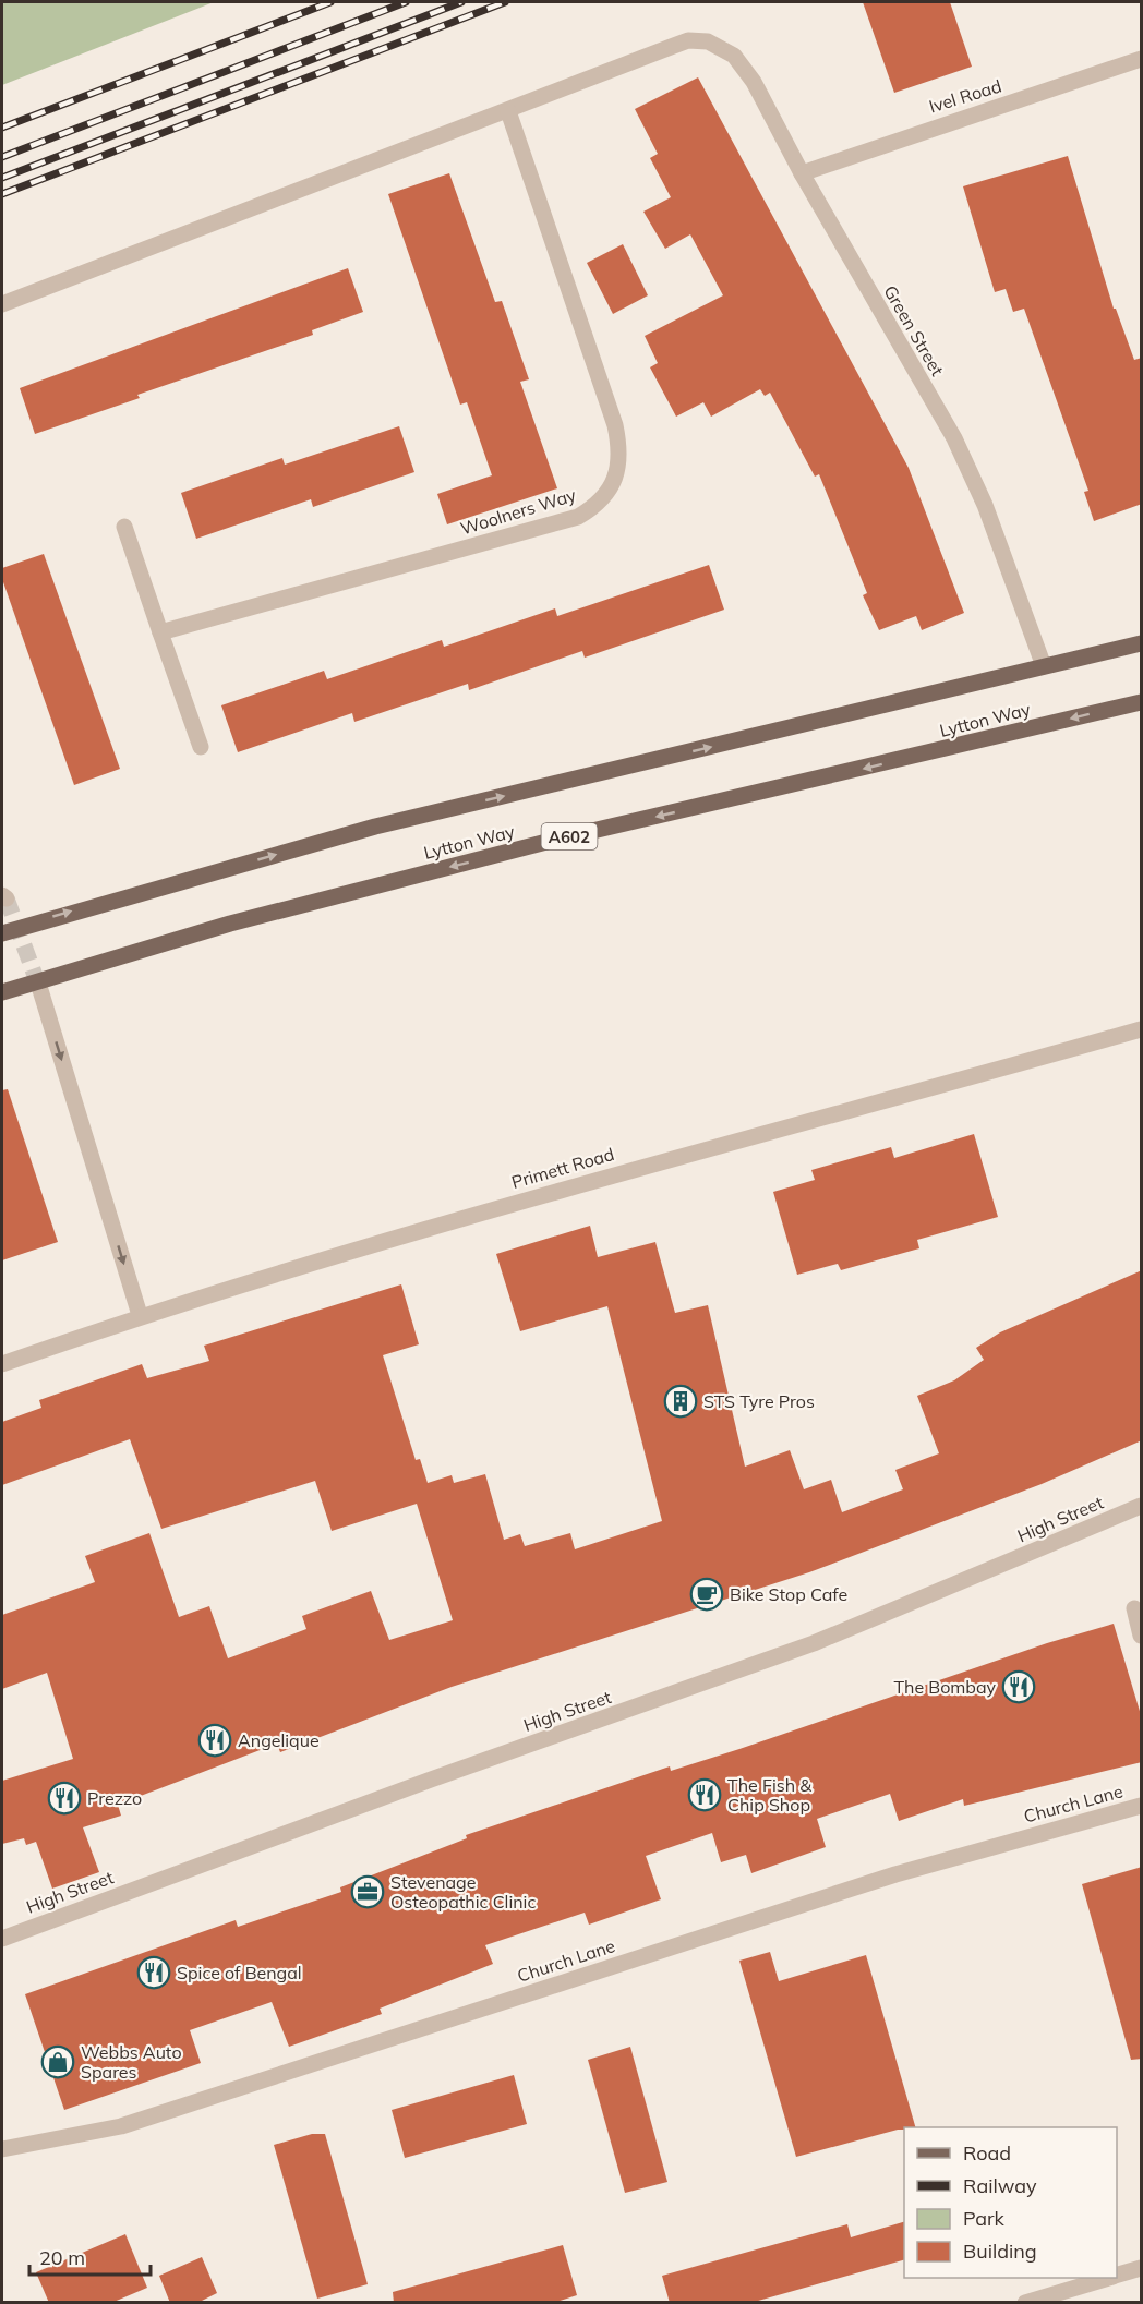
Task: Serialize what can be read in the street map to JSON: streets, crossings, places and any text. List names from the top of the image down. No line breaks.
{"streets":{"main road":["Lytton Way","A602"],"street":["Ivel Road","Green Street","Woolners Way","Primett Road","High Street","Church Lane"]},"crossings":[["Ivel Road","Green Street"],["Green Street","Woolners Way"],["Green Street","Lytton Way"]],"places":{"building":["STS Tyre Pros"],"cafe":["Bike Stop Cafe"],"restaurant":["The Bombay","Angelique","The Fish & Chip Shop","Prezzo","Spice of Bengal"],"office":["Stevenage Osteopathic Clinic"],"shop":["Webbs Auto Spares"]},"legend":["Road","Railway","Park","Building"],"scale_bar":"20 m"}
